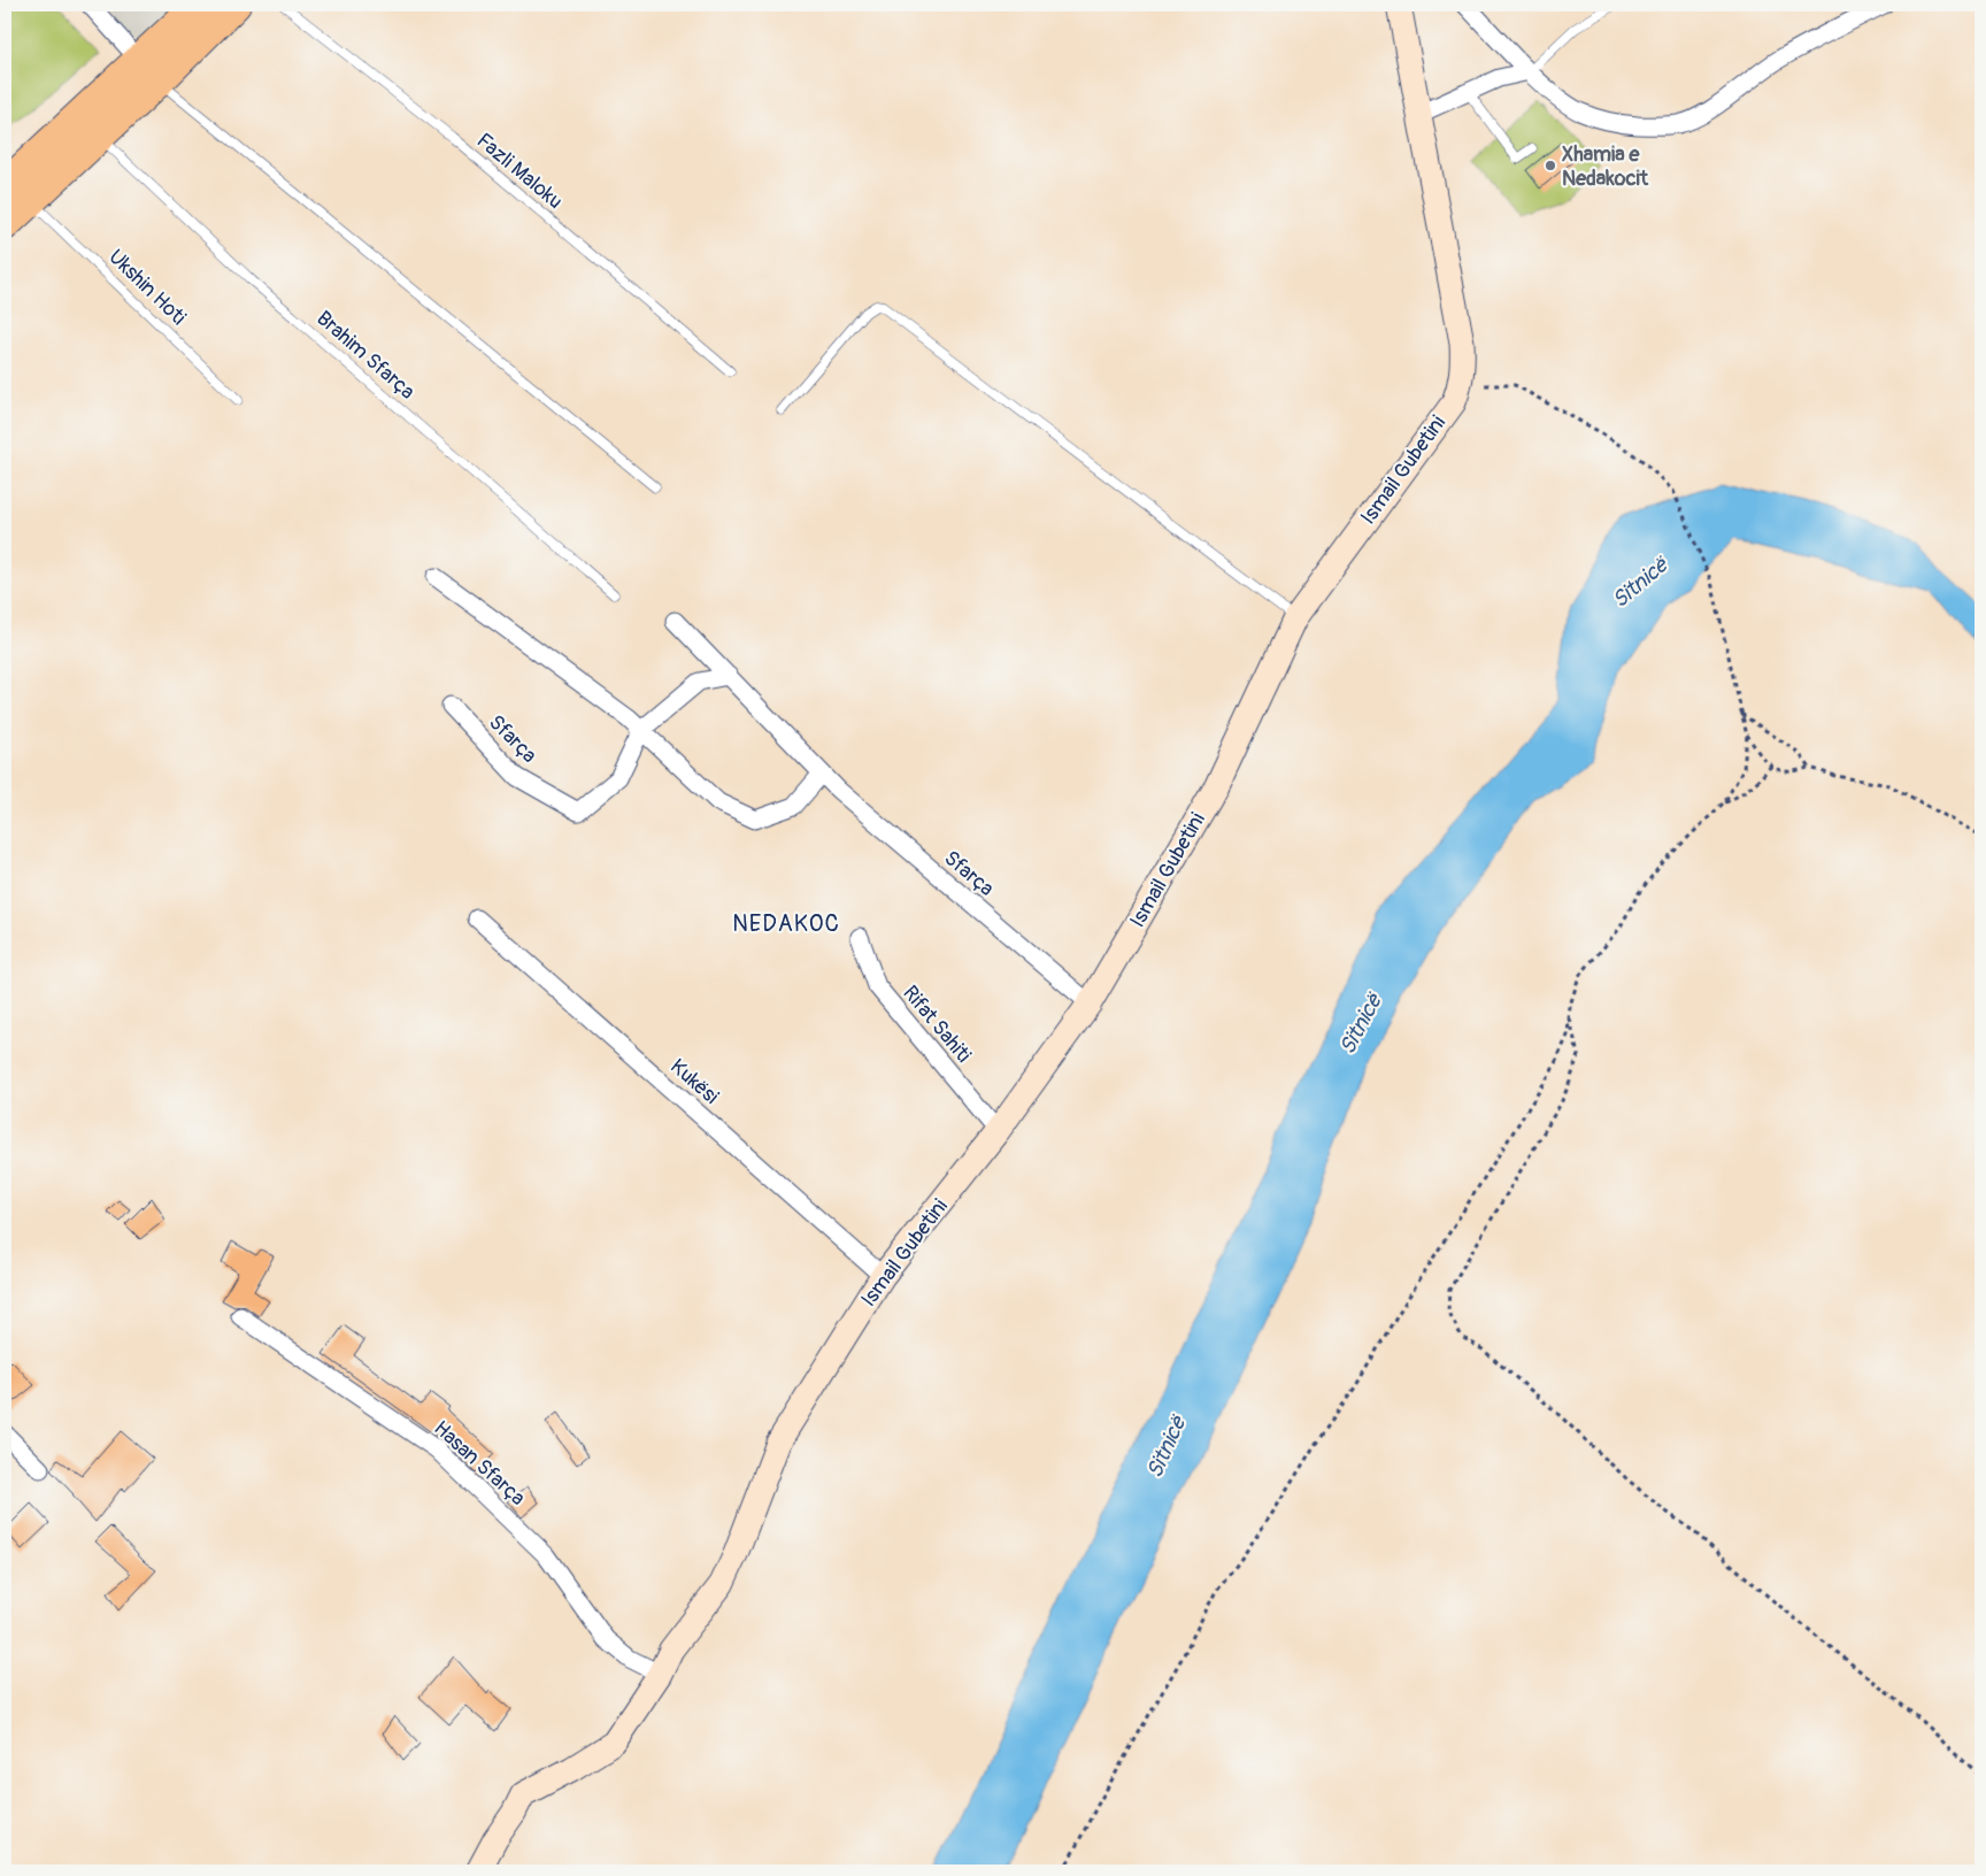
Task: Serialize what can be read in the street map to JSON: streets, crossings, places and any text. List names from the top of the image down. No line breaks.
{"streets":{"street":["Ismail Gubetini","Sfarça","Rifat Sahiti","Kukësi","Hasan Sfarça"],"lane":["Fazli Maloku","Ukshin Hoti","Brahim Sfarça"]},"crossings":[["Ismail Gubetini","Sfarça"],["Ismail Gubetini","Rifat Sahiti"],["Ismail Gubetini","Kukësi"],["Ismail Gubetini","Hasan Sfarça"]],"districts":["NEDAKOC"],"water":["Sitnicë"],"places":["Xhamia e Nedakocit"]}
